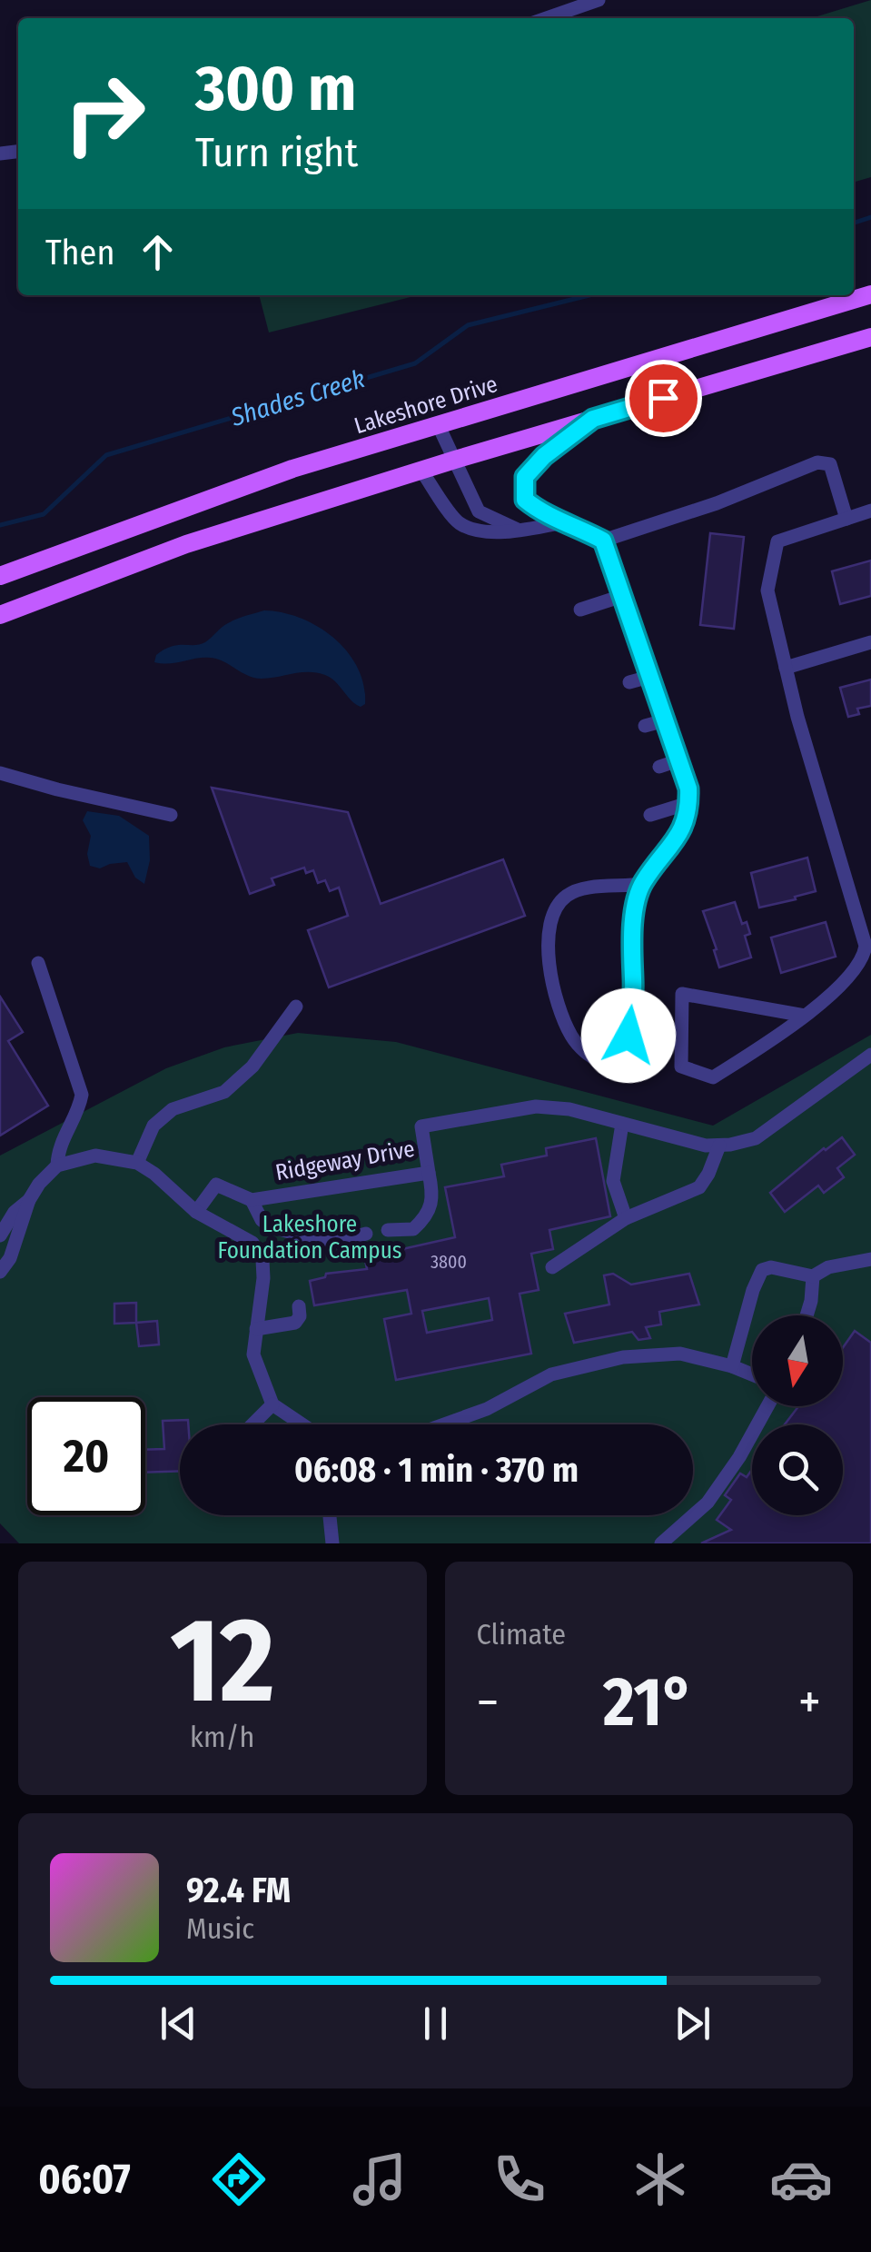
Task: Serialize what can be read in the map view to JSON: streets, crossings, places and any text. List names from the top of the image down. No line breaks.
{"streets":{"main road":["Lakeshore Drive"],"street":["Ridgeway Drive"]},"water":["Shades Creek"],"parks":["Lakeshore Foundation Campus"],"house_numbers":["3800"],"north":"bottom","page":{"turn":["300 m","Turn right"],"then":"Then","limit":"20","trip":"06:08 · 1 min · 370 m","tile":[["12","km/h"],"Climate"],"heat":["−","21°","+"],"song":["92.4 FM","Music"],"tabs":"06:07"}}
